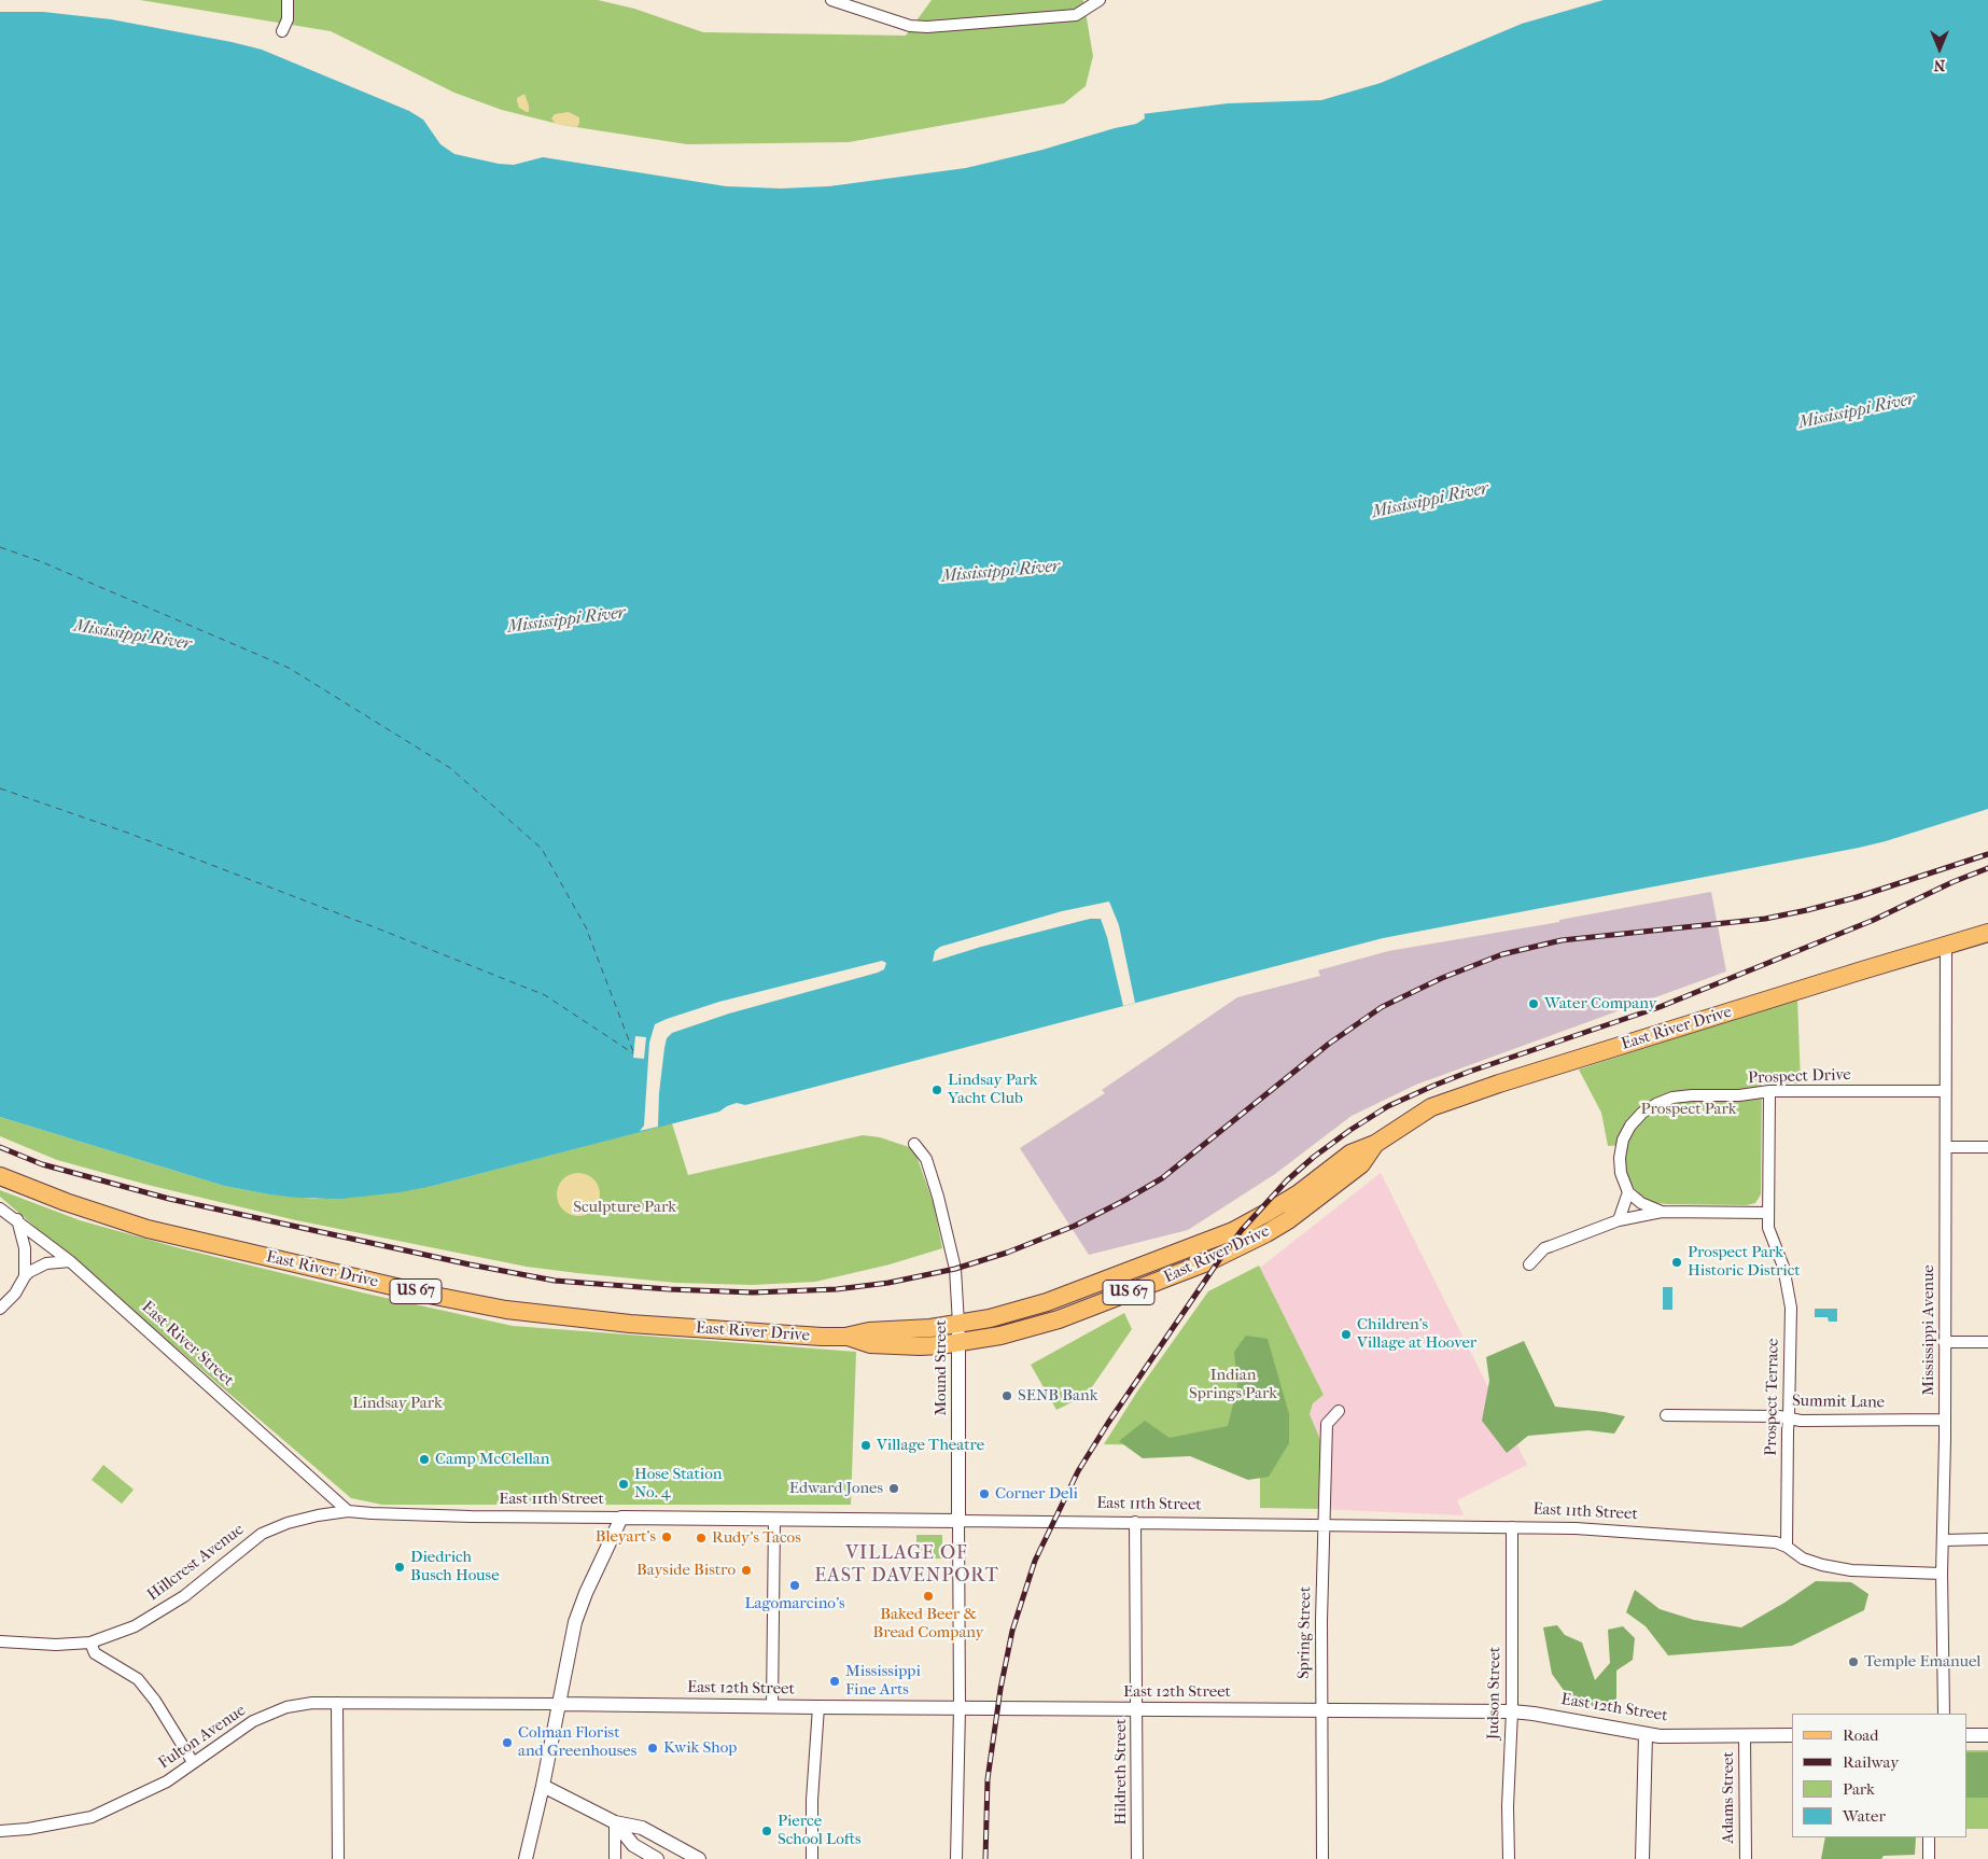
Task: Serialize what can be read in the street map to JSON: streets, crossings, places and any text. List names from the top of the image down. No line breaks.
{"streets":{"main road":["East River Drive","US 67"],"street":["Prospect Drive","Mississippi Avenue","East River Street","Mound Street","Prospect Terrace","Summit Lane","East 11th Street","Hillcrest Avenue","Spring Street","East 12th Street","Judson Street","Fulton Avenue","Hildreth Street","Adams Street"]},"crossings":[["East River Drive","Mississippi Avenue"],["East River Drive","Mound Street"],["Prospect Drive","Mississippi Avenue"],["Prospect Drive","Prospect Terrace"],["Mississippi Avenue","Summit Lane"],["East River Street","East 11th Street"],["East River Street","Hillcrest Avenue"],["Mound Street","East 11th Street"],["Mound Street","East 12th Street"],["Prospect Terrace","Summit Lane"],["Prospect Terrace","East 11th Street"],["East 11th Street","Hillcrest Avenue"],["East 11th Street","Spring Street"],["East 11th Street","Judson Street"],["East 11th Street","Hildreth Street"],["Spring Street","East 12th Street"],["East 12th Street","Judson Street"],["East 12th Street","Fulton Avenue"],["East 12th Street","Hildreth Street"],["East 12th Street","Adams Street"]],"districts":["VILLAGE OF EAST DAVENPORT"],"water":["Mississippi River"],"parks":["Prospect Park","Sculpture Park","Indian Springs Park","Lindsay Park"],"places":["Water Company","Lindsay Park Yacht Club","Prospect Park Historic District","Children's Village at Hoover","SENB Bank","Village Theatre","Camp McClellan","Hose Station No. 4","Edward Jones","Corner Deli","Bleyart's","Rudy's Tacos","Diedrich Busch House","Bayside Bistro","Lagomarcino's","Baked Beer & Bread Company","Temple Emanuel","Mississippi Fine Arts","Colman Florist and Greenhouses","Kwik Shop","Pierce School Lofts"],"legend":["Road","Railway","Park","Water"],"north":"bottom"}
